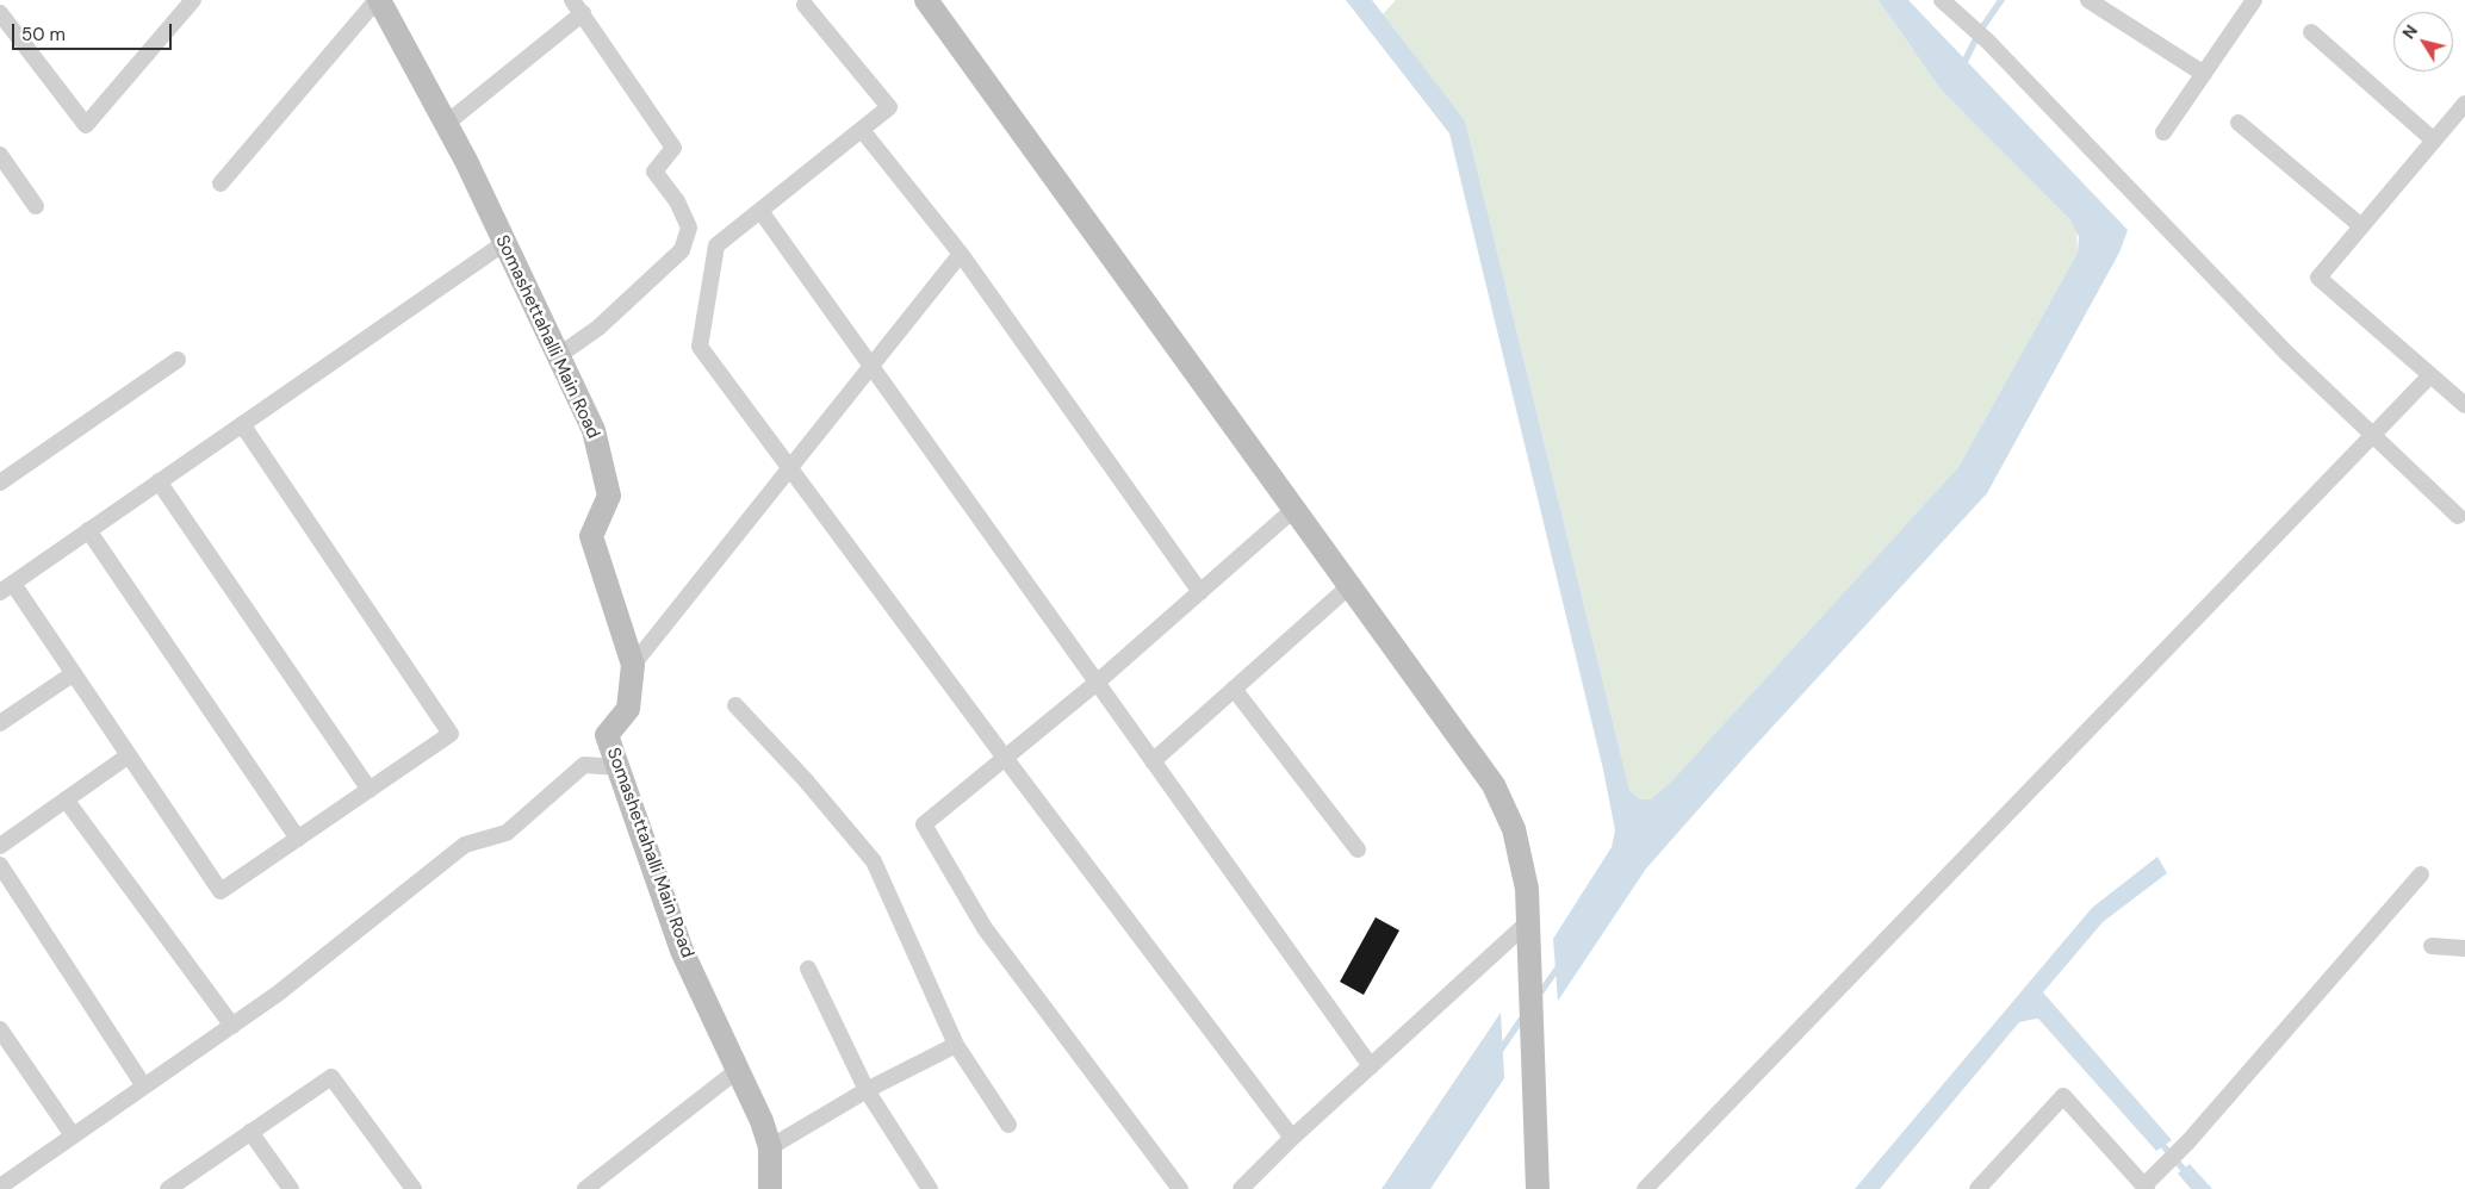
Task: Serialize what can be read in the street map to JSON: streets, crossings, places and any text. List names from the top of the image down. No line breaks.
{"streets":{"street":["Somashettahalli Main Road"]},"scale_bar":"50 m","north":"top left"}
